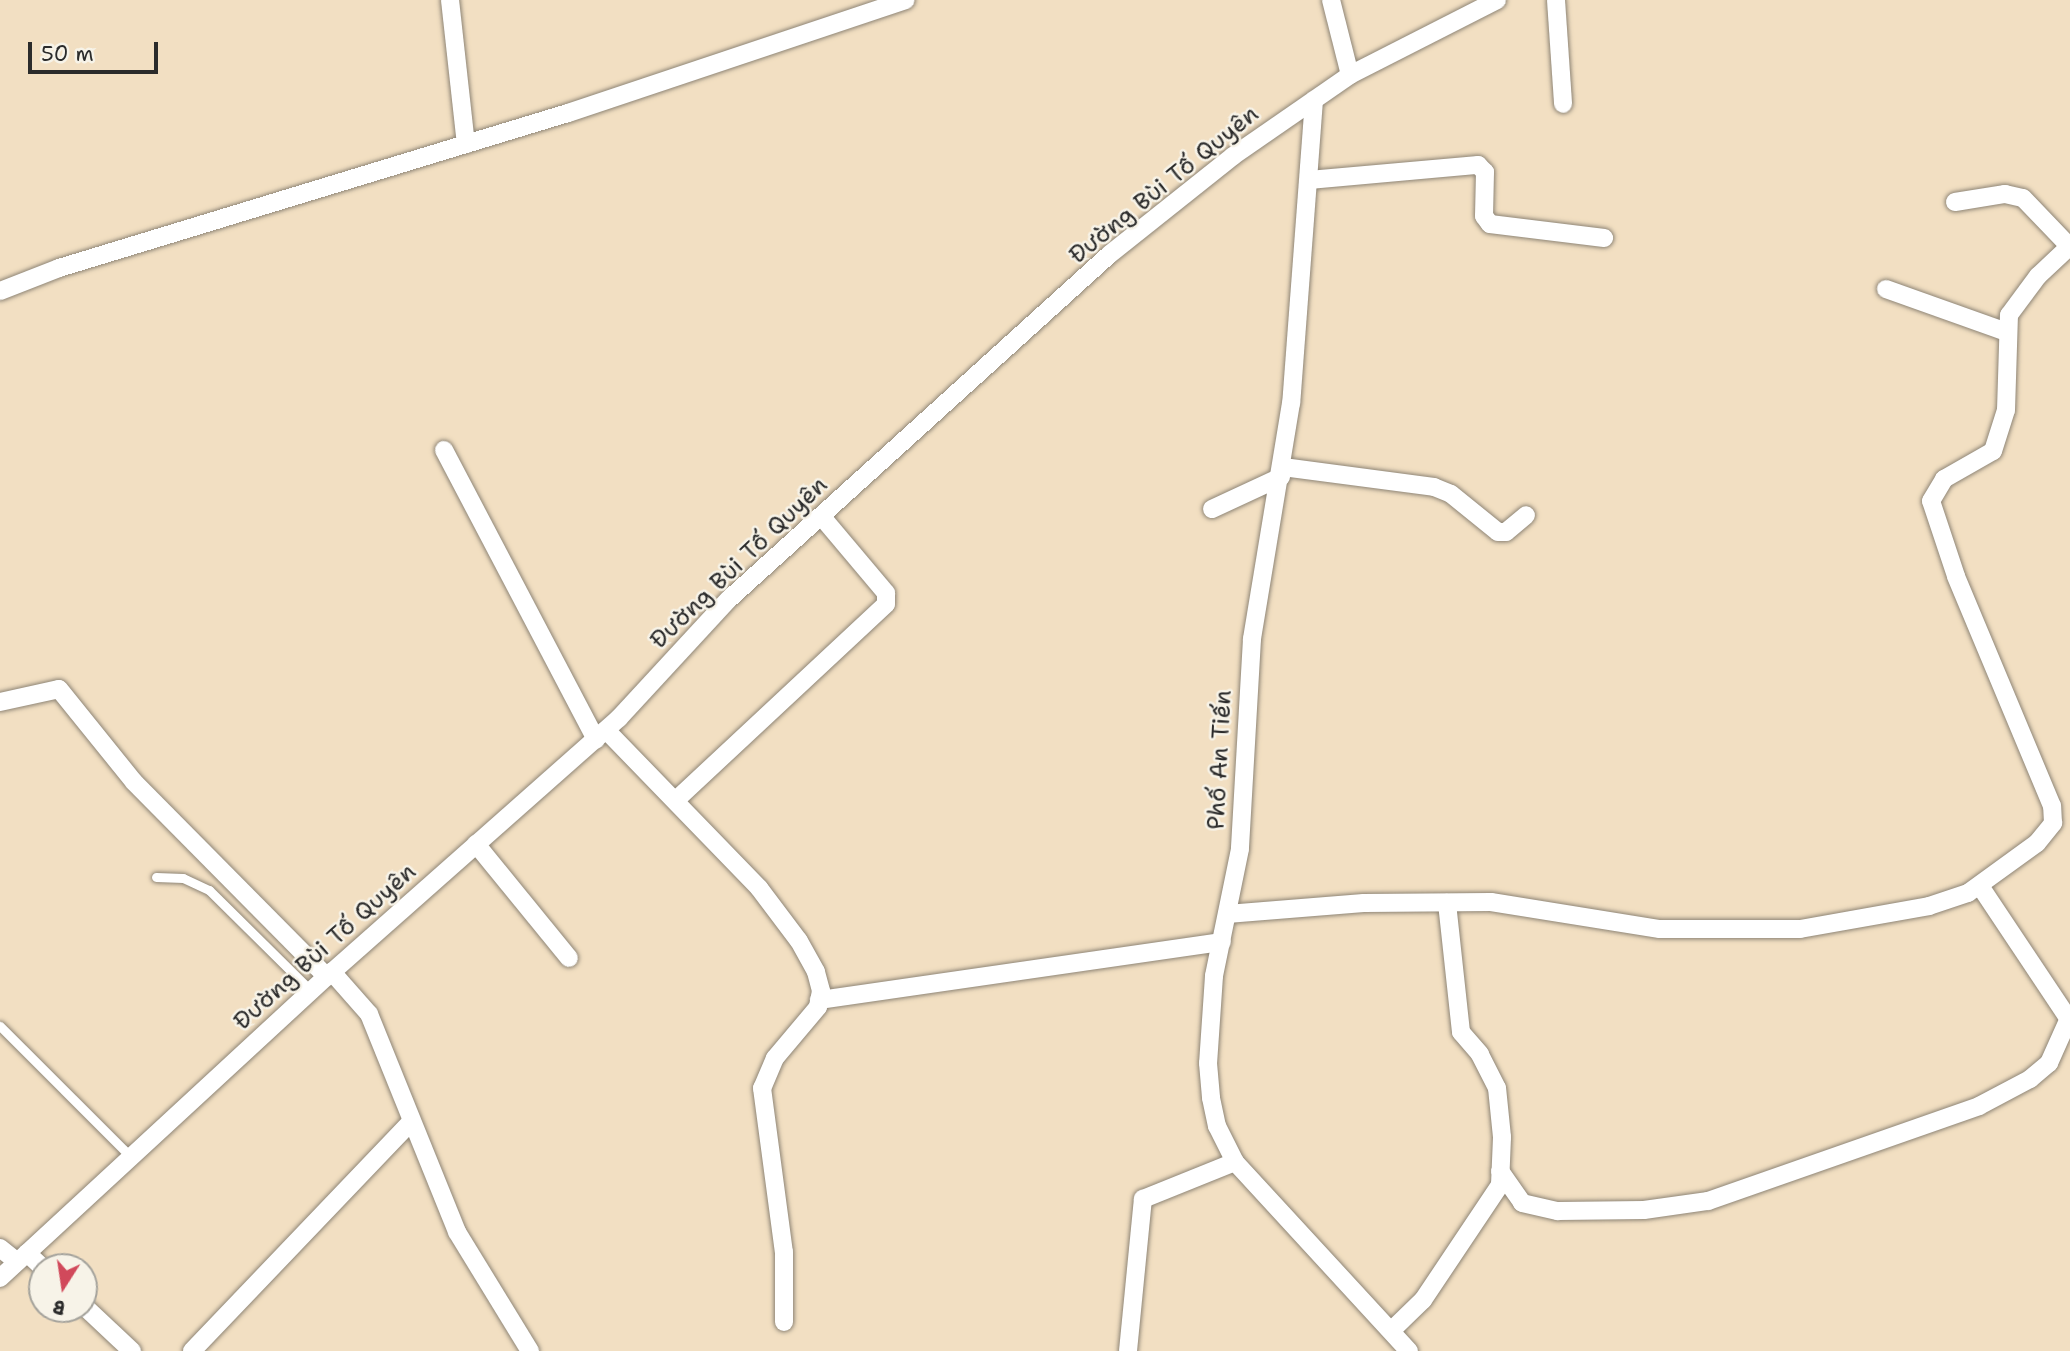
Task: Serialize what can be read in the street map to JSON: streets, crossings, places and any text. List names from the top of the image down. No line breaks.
{"streets":{"street":["Đường Bùi Tố Quyên","Phố An Tiến"]},"crossings":[["Đường Bùi Tố Quyên","Phố An Tiến"]],"scale_bar":"50 m","north":"bottom"}
